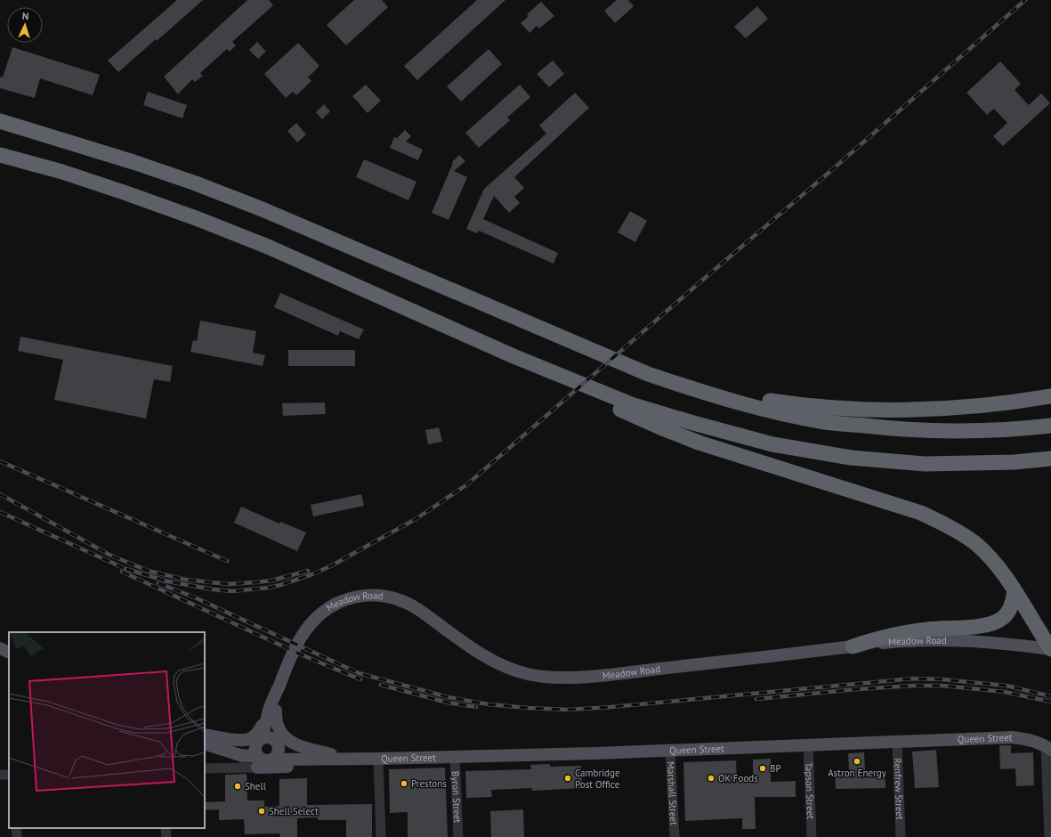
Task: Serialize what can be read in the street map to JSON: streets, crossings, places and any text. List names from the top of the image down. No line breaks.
{"streets":{"main road":["Meadow Road","Queen Street"],"street":["Renfrew Street","Tapson Street","Marshall Street","Byron Street"]},"crossings":[["Meadow Road","Queen Street"],["Queen Street","Renfrew Street"],["Queen Street","Tapson Street"],["Queen Street","Marshall Street"],["Queen Street","Byron Street"]],"places":["Astron Energy","BP","Cambridge Post Office","OK Foods","Prestons","Shell","Shell Select"],"north":"top"}
